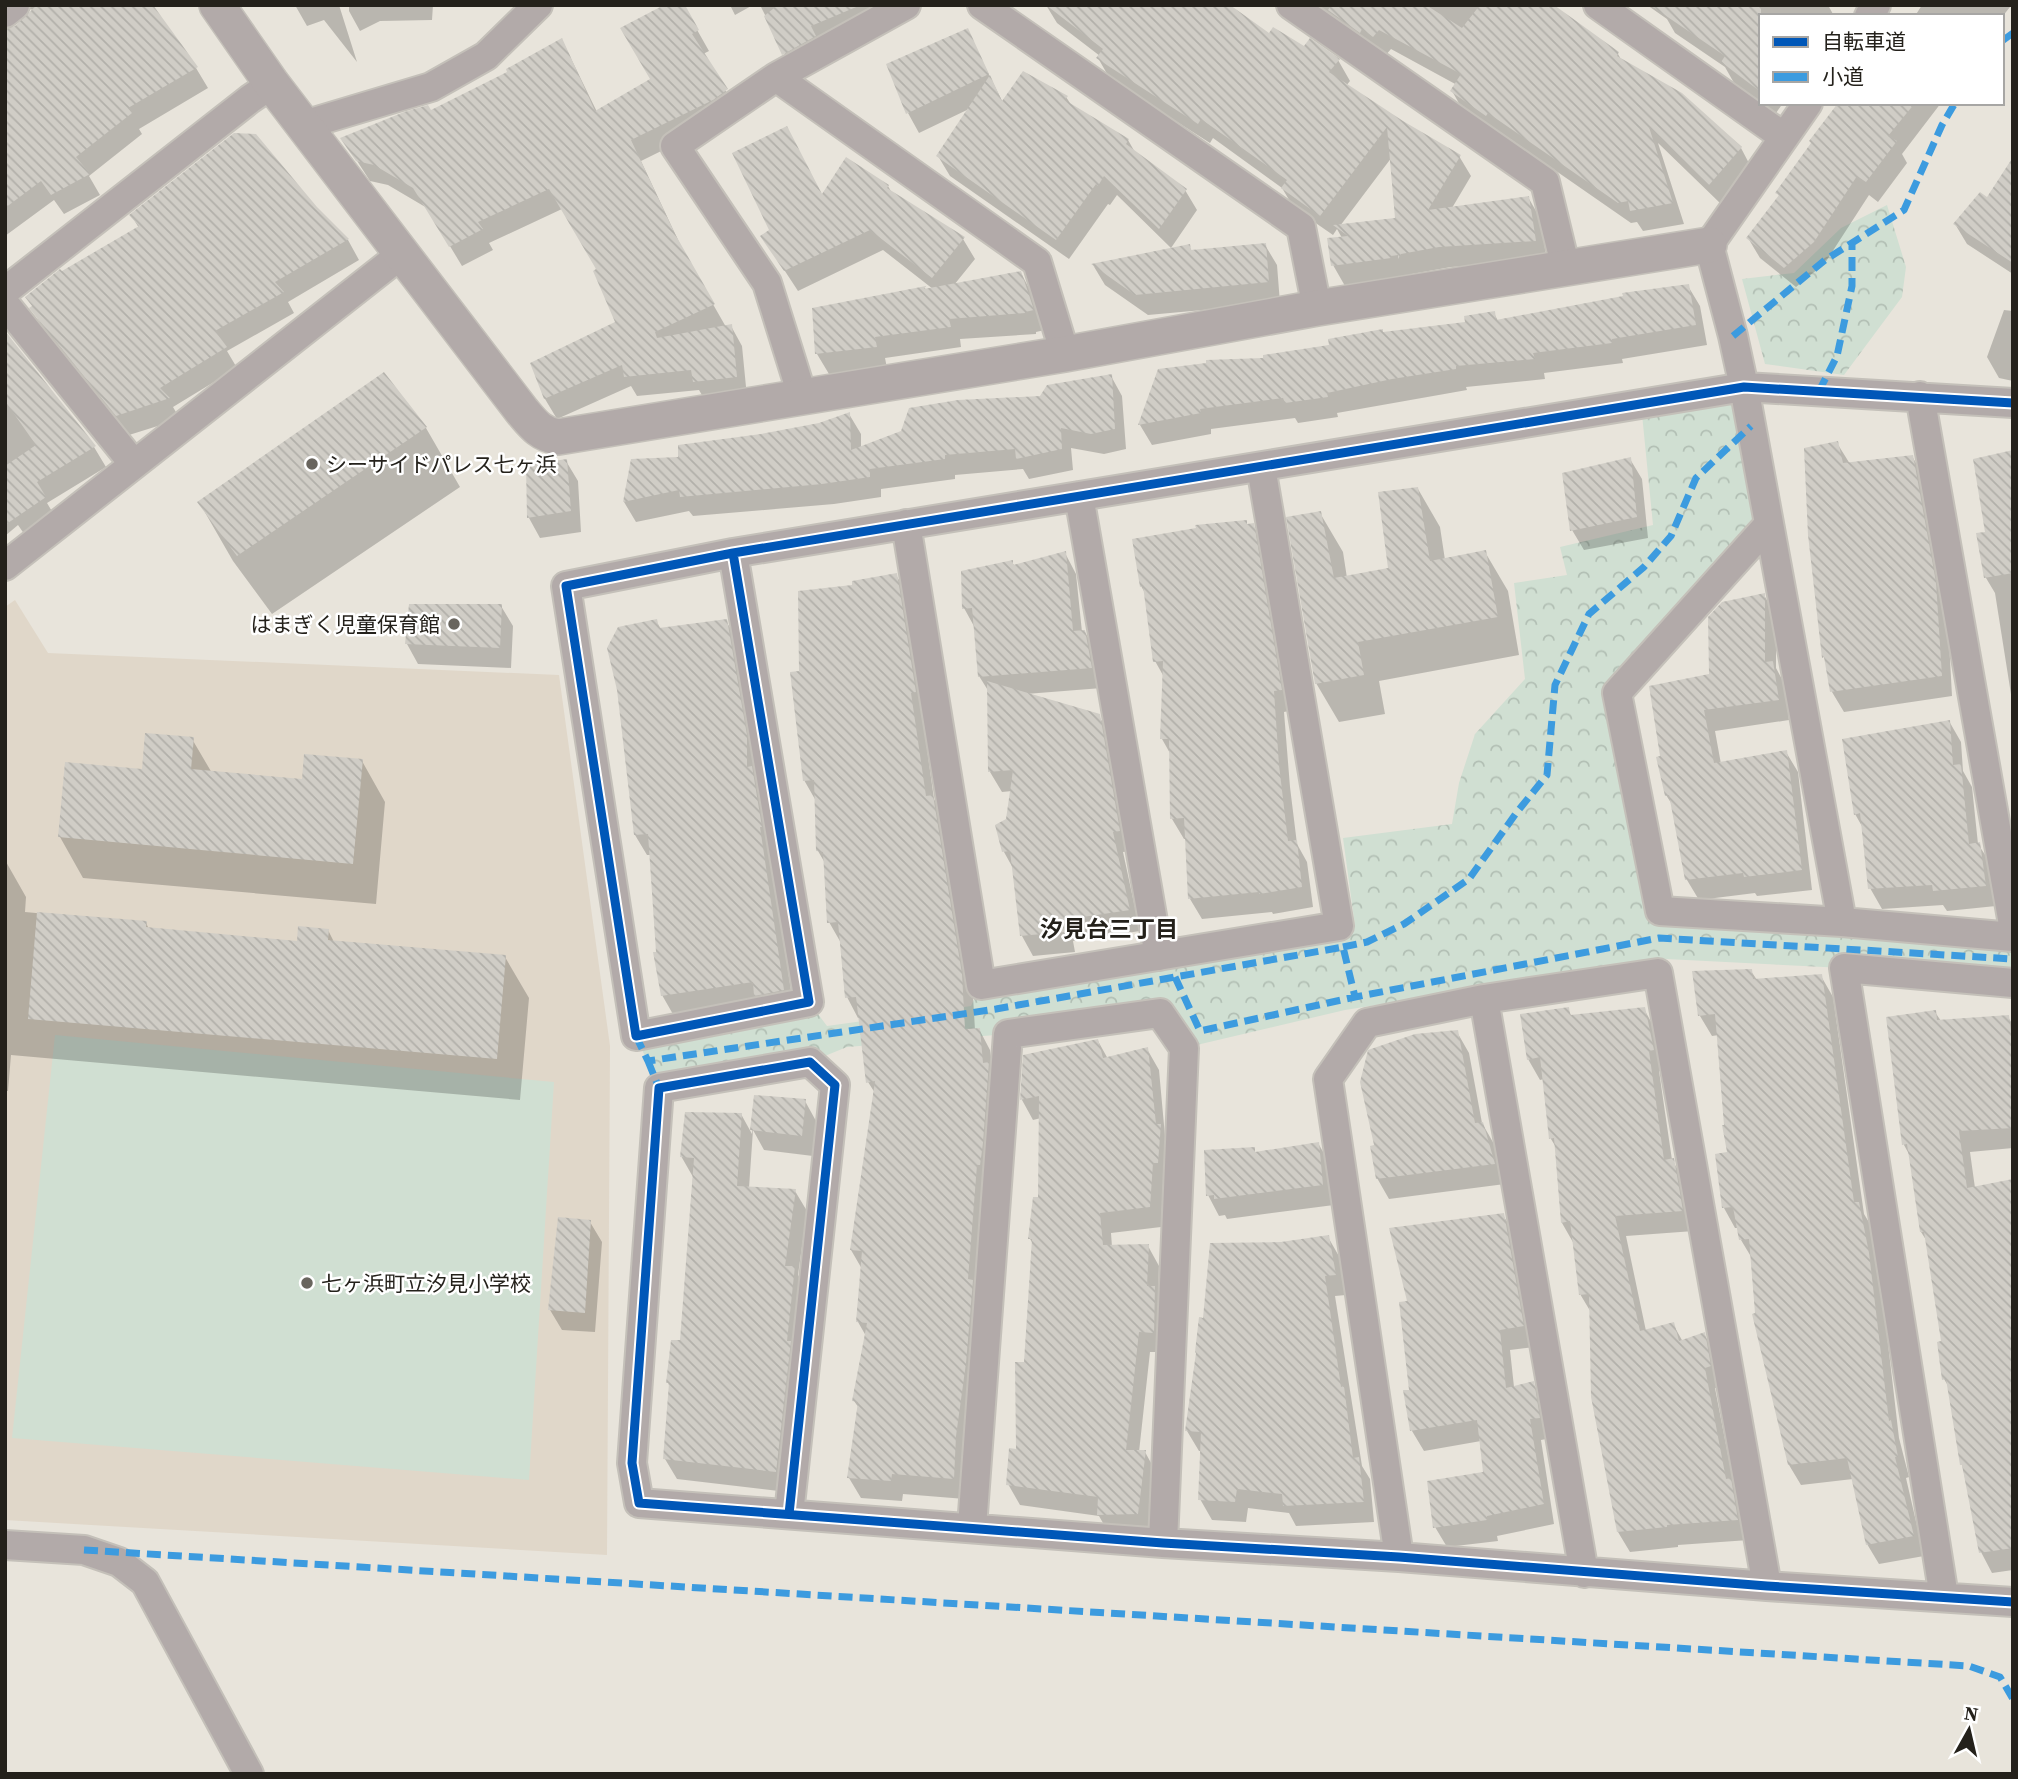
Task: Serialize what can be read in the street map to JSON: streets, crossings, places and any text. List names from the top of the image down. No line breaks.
{"districts":["汐見台三丁目"],"places":["シーサイドパレス七ヶ浜","はまぎく児童保育館","七ヶ浜町立汐見小学校"],"legend":["自転車道","小道"],"north":"top"}
